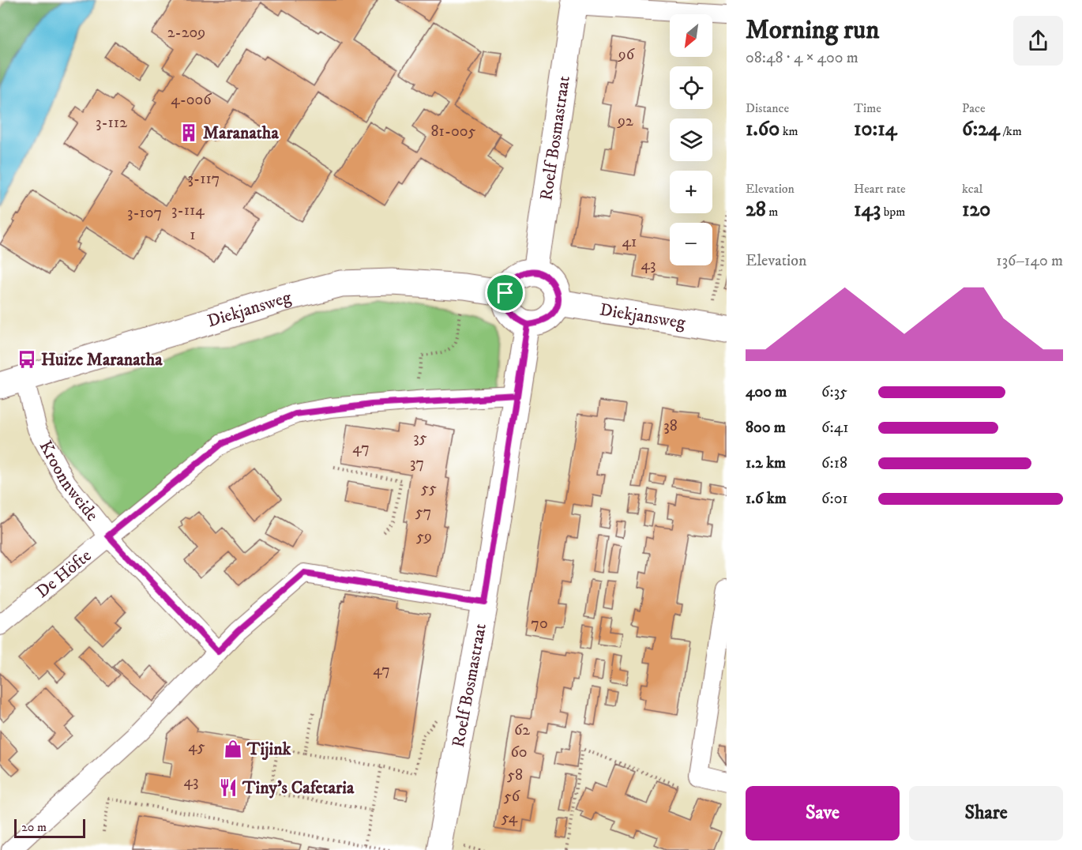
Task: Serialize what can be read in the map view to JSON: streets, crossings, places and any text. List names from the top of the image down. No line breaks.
{"streets":{"main road":["Roelf Bosmastraat","Diekjansweg"],"street":["Kroonnweide","De Höfte"]},"crossings":[["Roelf Bosmastraat","Diekjansweg"],["Roelf Bosmastraat","De Höfte"],["Diekjansweg","Kroonnweide"],["Kroonnweide","De Höfte"]],"places":{"building":["Maranatha"],"bus stop":["Huize Maranatha"],"shop":["Tijink"],"restaurant":["Tiny's Cafetaria"]},"house_numbers":["2-209","96","4-006","92","3-112","81-005","3-117","3-114","3-107","1","41","43","38","35","47","37","55","57","59","70","47","62","45","60","58","43","56","54"],"scale_bar":"20 m","north":"bottom left","page":{"heading":["Morning run","08:48 · 4 × 400 m"],"map_buttons":["+","−"],"stats":[["Distance","1.60 km"],["Time","10:14"],["Pace","6:24 /km"],["Elevation","28 m"],["Heart rate","143 bpm"],["kcal","120"]],"chart":["Elevation","136–140 m"],"list":[{"name":"400 m","note":"6:35"},{"name":"800 m","note":"6:41"},{"name":"1.2 km","note":"6:18"},{"name":"1.6 km","note":"6:01"}],"buttons":["Save","Share"],"scale":"20 m"}}
